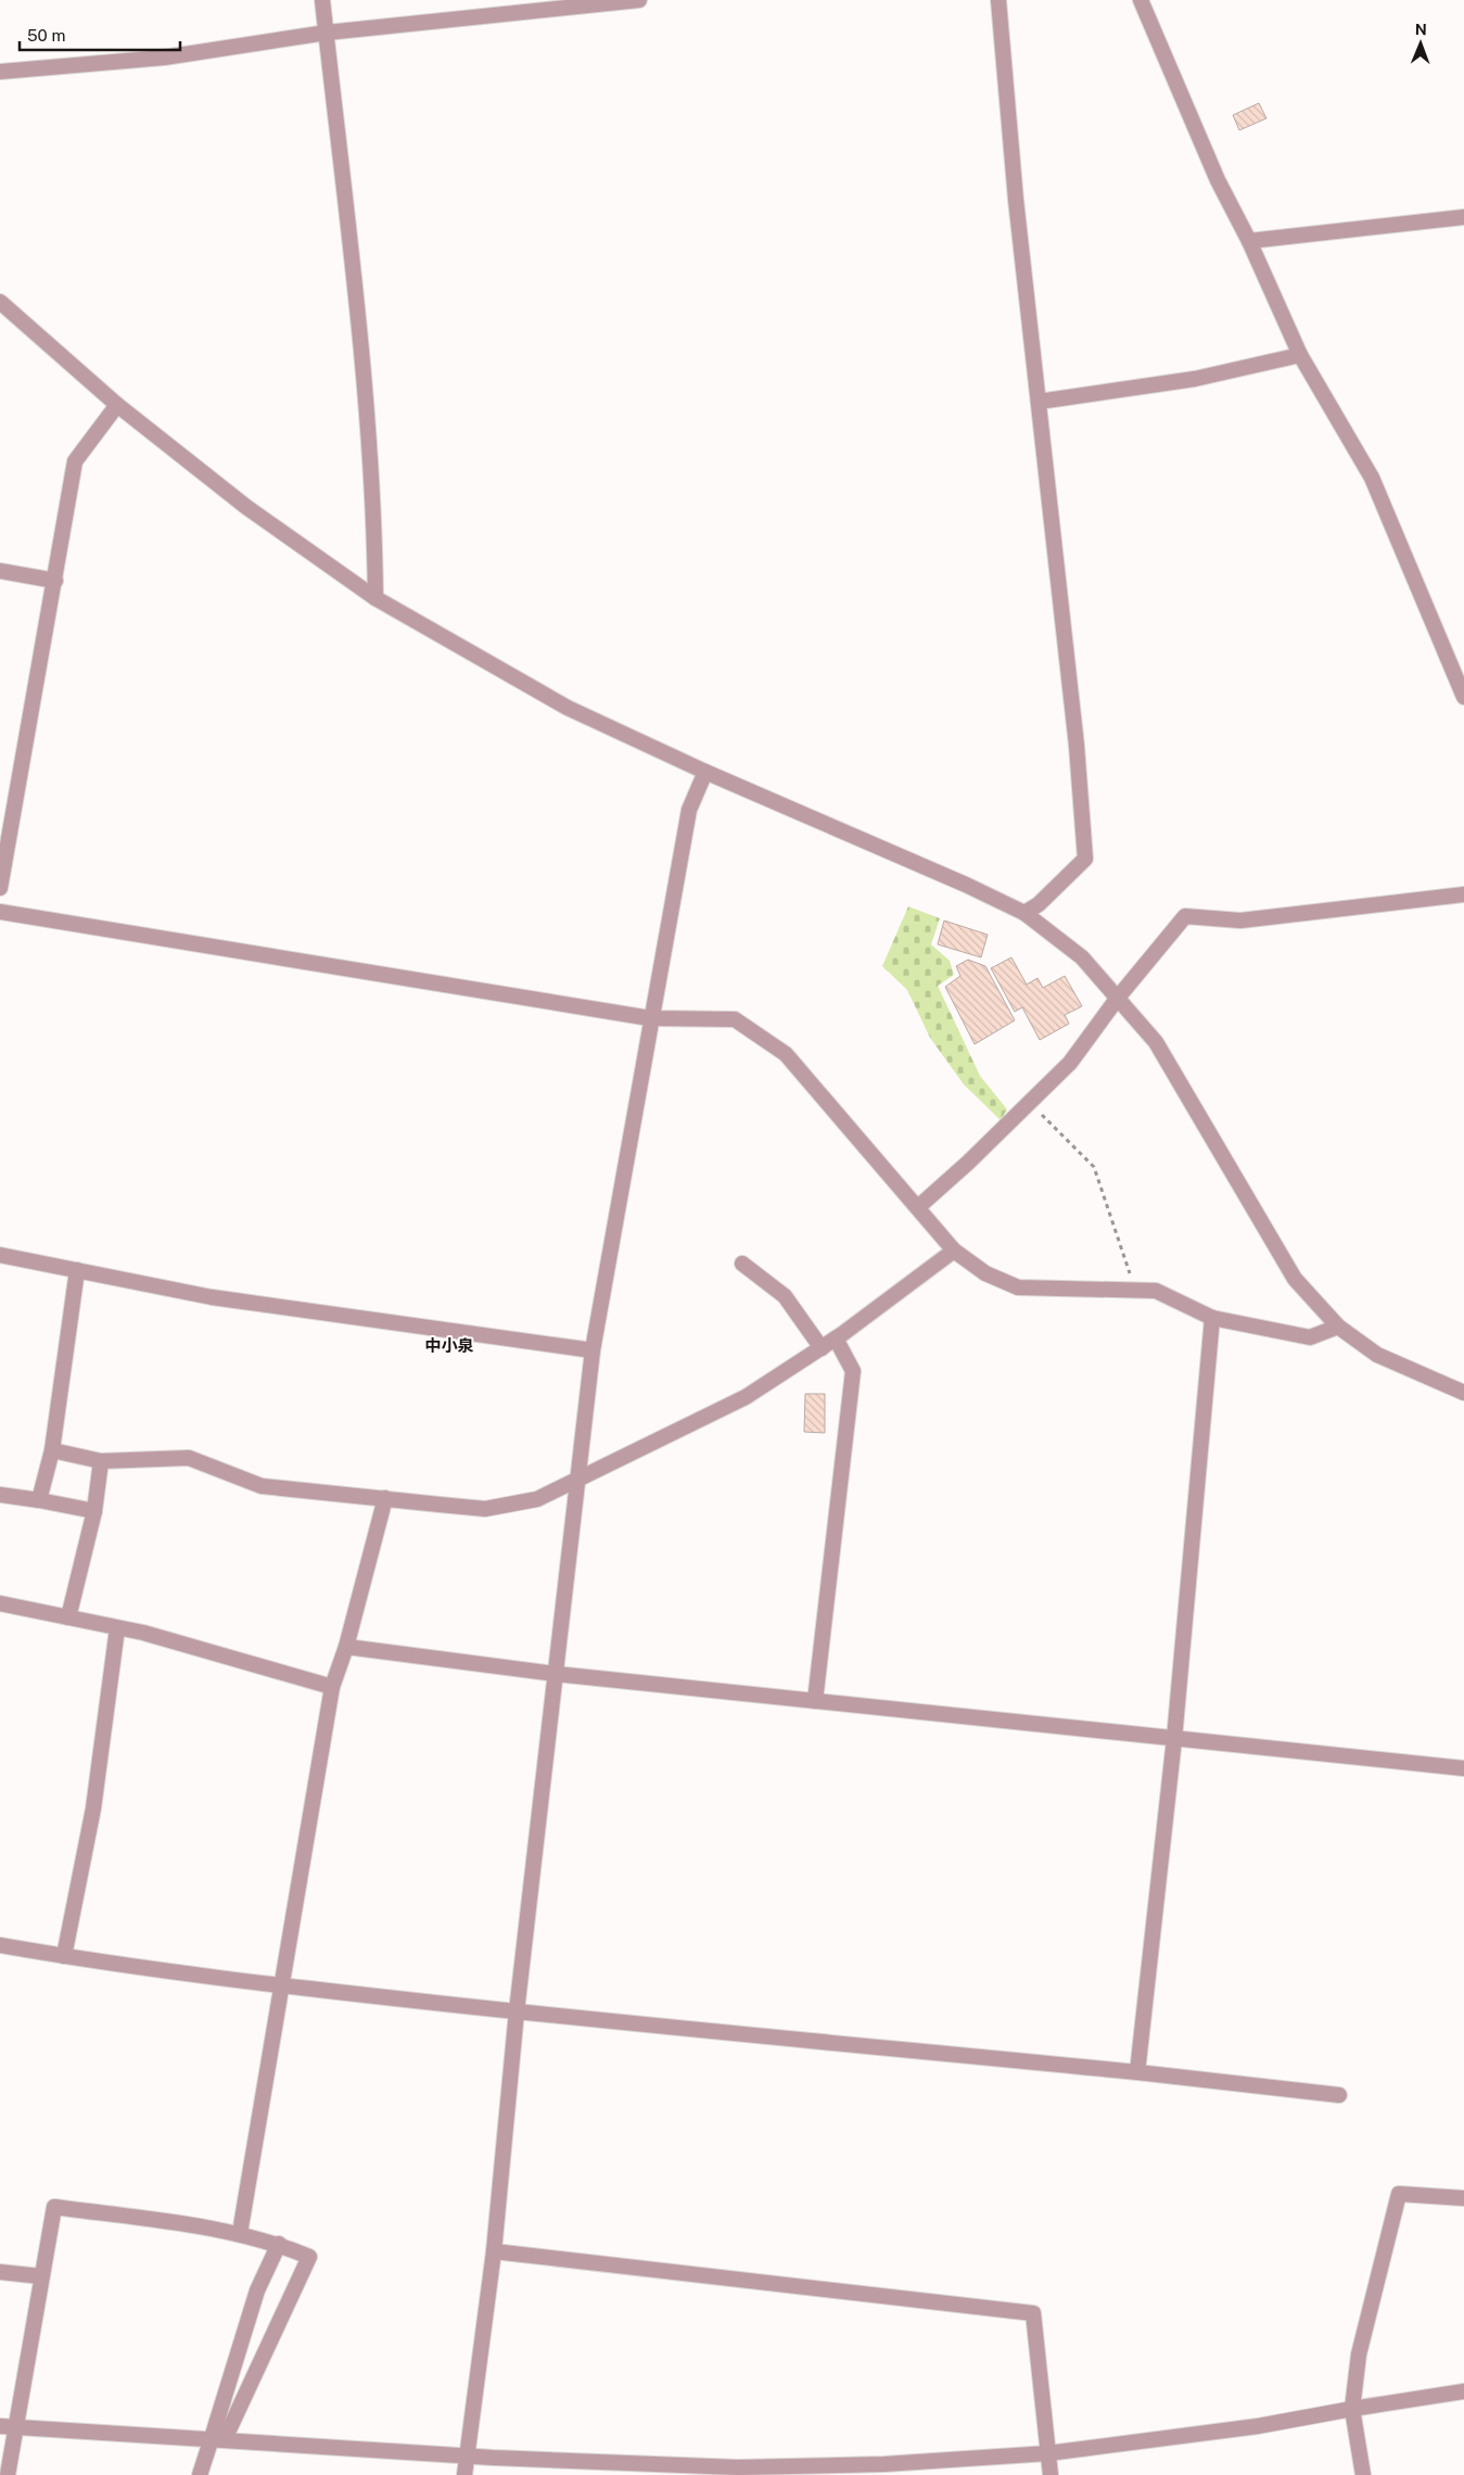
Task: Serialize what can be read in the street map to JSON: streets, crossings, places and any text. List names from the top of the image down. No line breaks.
{"districts":["中小泉"],"scale_bar":"50 m","north":"top"}
